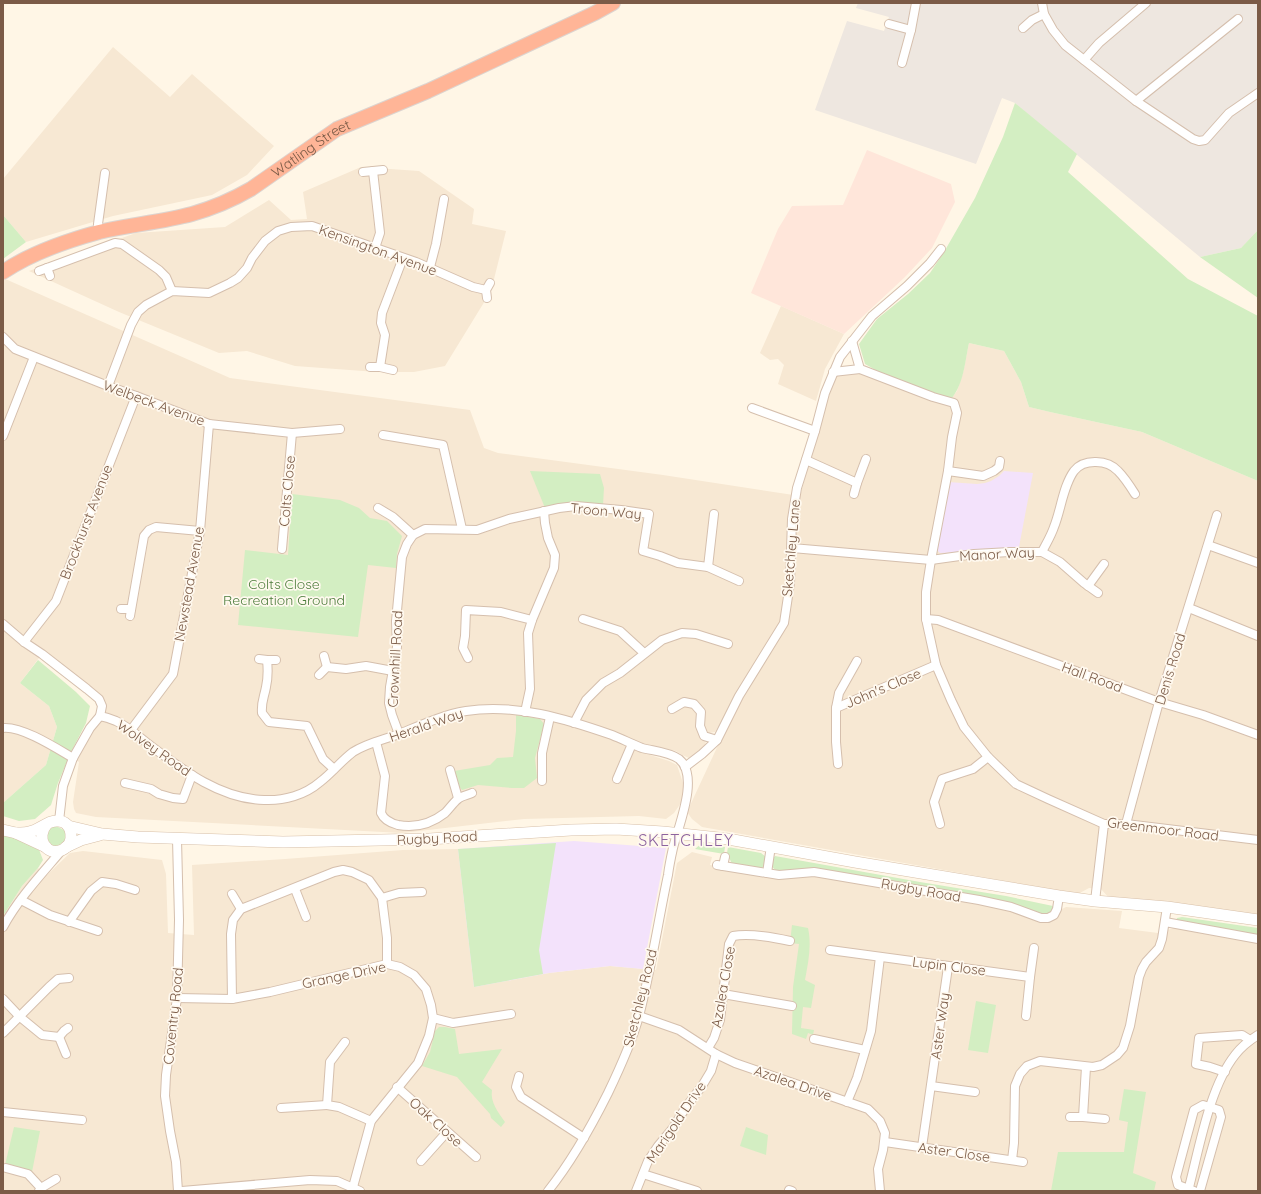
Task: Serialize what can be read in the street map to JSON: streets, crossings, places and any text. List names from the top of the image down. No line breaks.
{"streets":{"highway":["Watling Street"],"main road":["Rugby Road"],"street":["Kensington Avenue","Welbeck Avenue","Colts Close","Troon Way","Brockhurst Avenue","Sketchley Lane","Manor Way","Newstead Avenue","Crownhill Road","Denis Road","Hall Road","John's Close","Herald Way","Wolvey Road","Greenmoor Road","Lupin Close","Grange Drive","Azalea Close","Sketchley Road","Coventry Road","Aster Way","Azalea Drive","Oak Close","Marigold Drive","Aster Close"]},"crossings":[["Welbeck Avenue","Colts Close"],["Welbeck Avenue","Brockhurst Avenue"],["Welbeck Avenue","Newstead Avenue"],["Troon Way","Crownhill Road"],["Brockhurst Avenue","Wolvey Road"],["Sketchley Lane","Manor Way"],["Sketchley Lane","Herald Way"],["Manor Way","Greenmoor Road"],["Newstead Avenue","Wolvey Road"],["Crownhill Road","Herald Way"],["Denis Road","Hall Road"],["Denis Road","Greenmoor Road"],["Hall Road","Greenmoor Road"],["John's Close","Greenmoor Road"],["Herald Way","Wolvey Road"],["Rugby Road","Sketchley Road"],["Rugby Road","Coventry Road"],["Lupin Close","Aster Way"],["Grange Drive","Coventry Road"],["Grange Drive","Oak Close"],["Azalea Close","Azalea Drive"],["Sketchley Road","Azalea Drive"],["Aster Way","Aster Close"],["Azalea Drive","Marigold Drive"],["Azalea Drive","Aster Close"]],"districts":["SKETCHLEY"],"parks":["Colts Close Recreation Ground"]}
